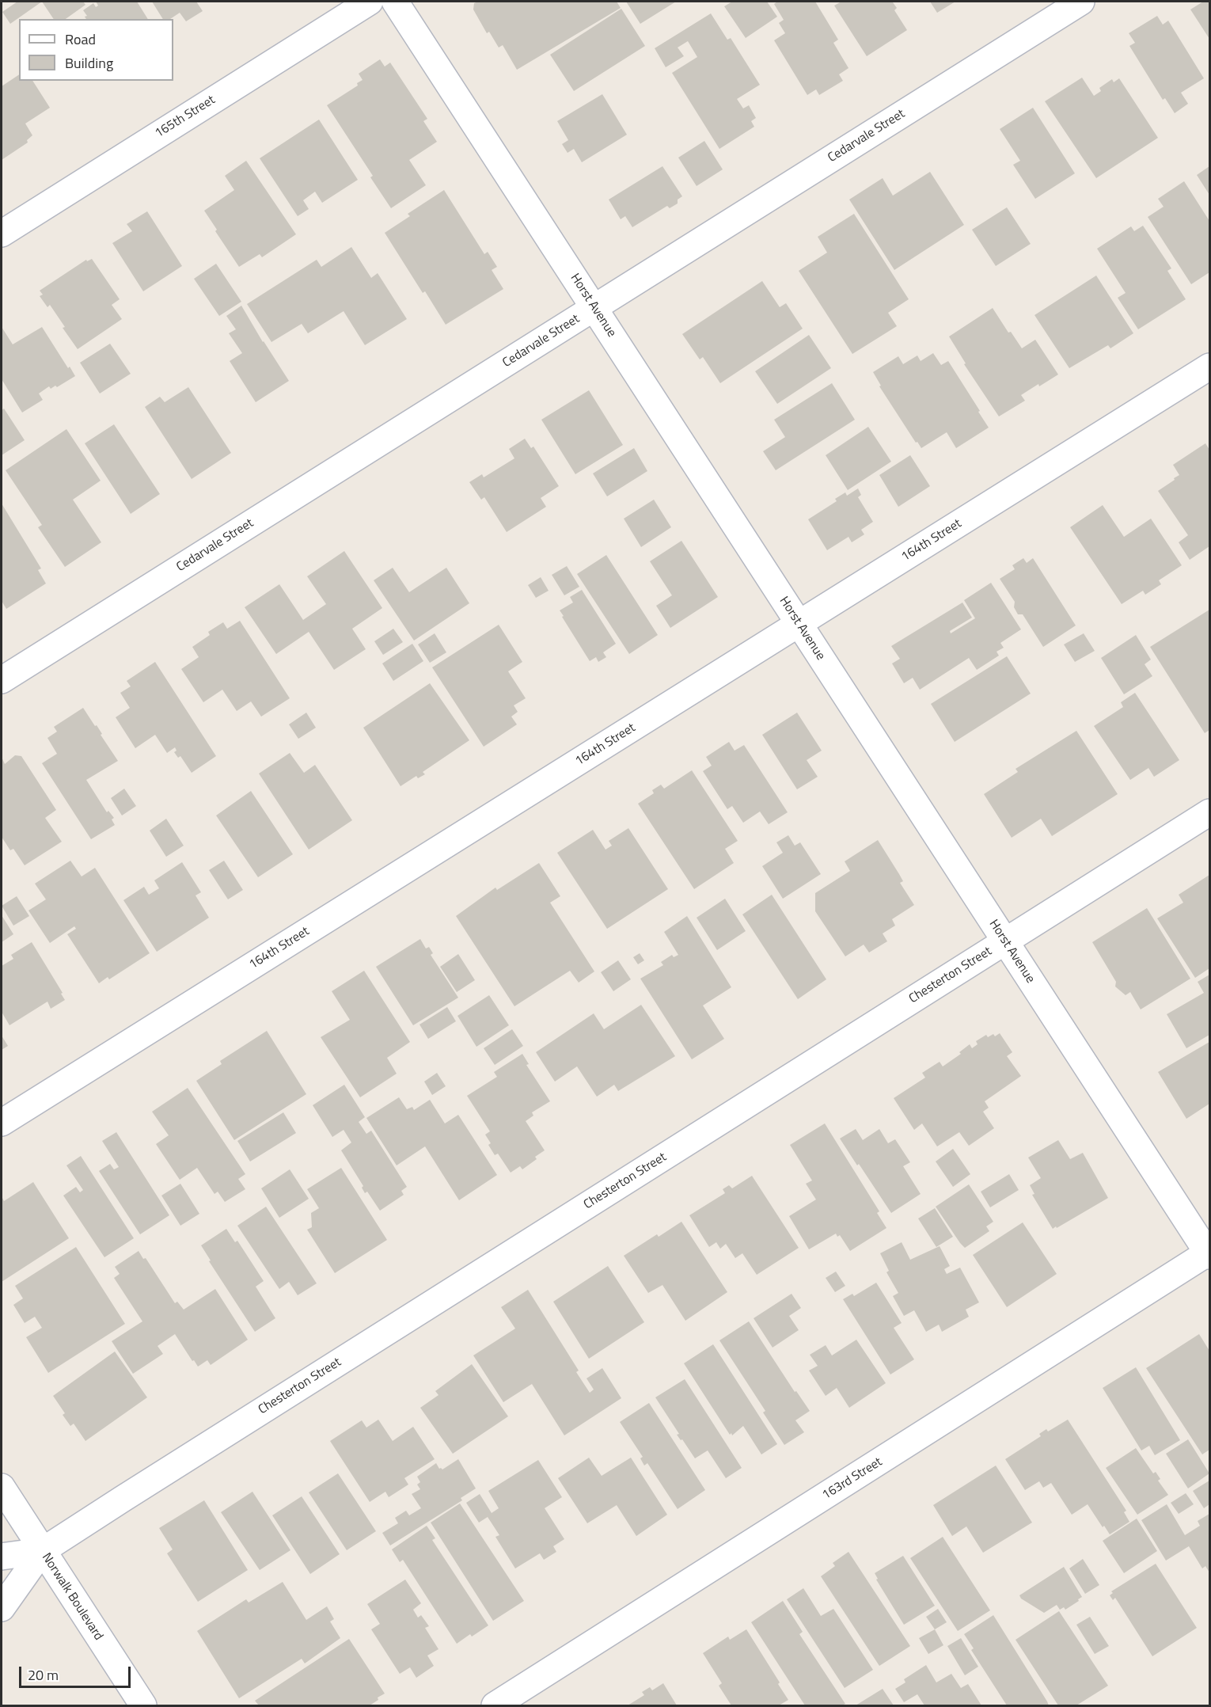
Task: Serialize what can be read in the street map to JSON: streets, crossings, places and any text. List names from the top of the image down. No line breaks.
{"streets":{"street":["165th Street","Cedarvale Street","Horst Avenue","164th Street","Chesterton Street","163rd Street","Norwalk Boulevard"]},"crossings":[["Cedarvale Street","Horst Avenue"],["Horst Avenue","164th Street"],["Horst Avenue","Chesterton Street"],["Horst Avenue","163rd Street"],["Chesterton Street","Norwalk Boulevard"]],"legend":["Road","Building"],"scale_bar":"20 m"}
